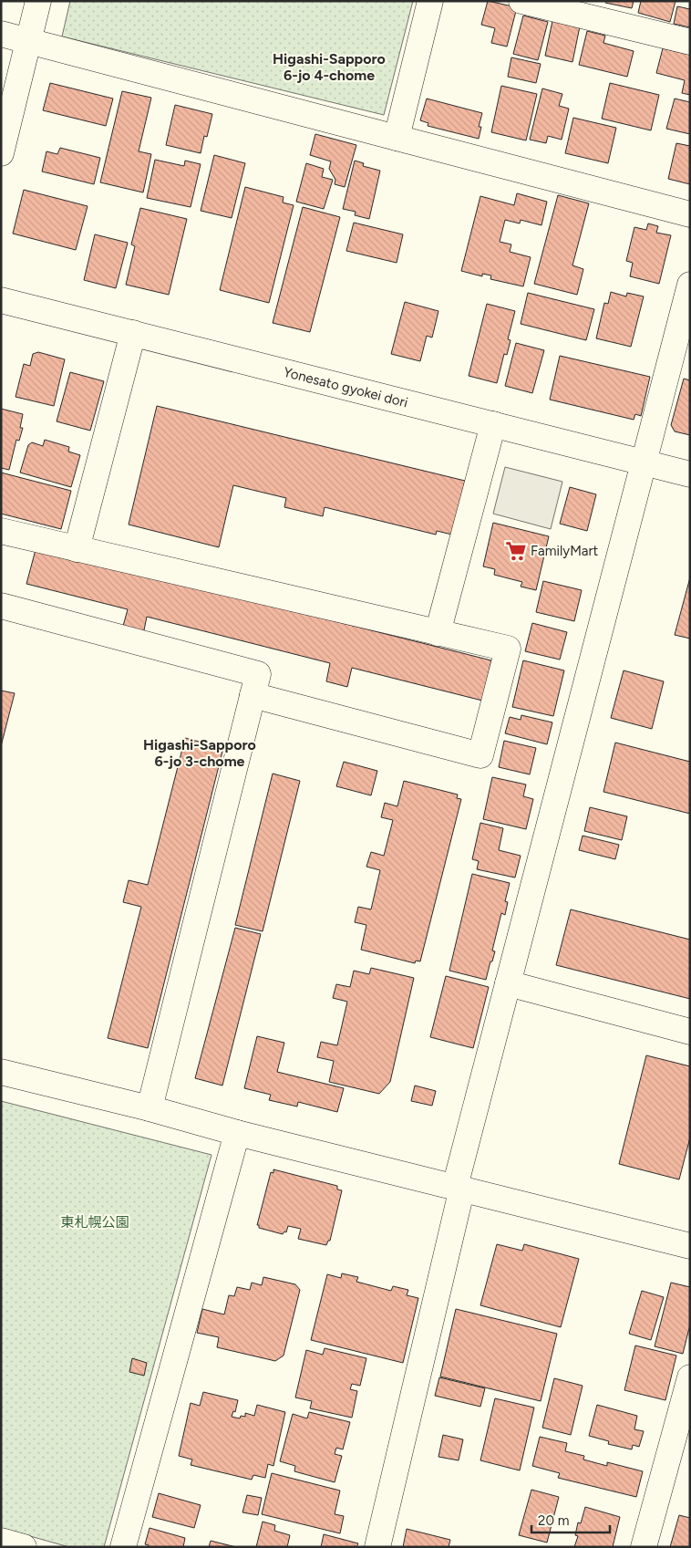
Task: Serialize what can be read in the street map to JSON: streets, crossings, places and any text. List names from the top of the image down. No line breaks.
{"streets":{"street":["Yonesato gyokei dori"]},"districts":["Higashi-Sapporo 6-jo 4-chome","Higashi-Sapporo 6-jo 3-chome"],"parks":["東札幌公園"],"places":{"supermarket":["FamilyMart"]},"scale_bar":"20 m"}
